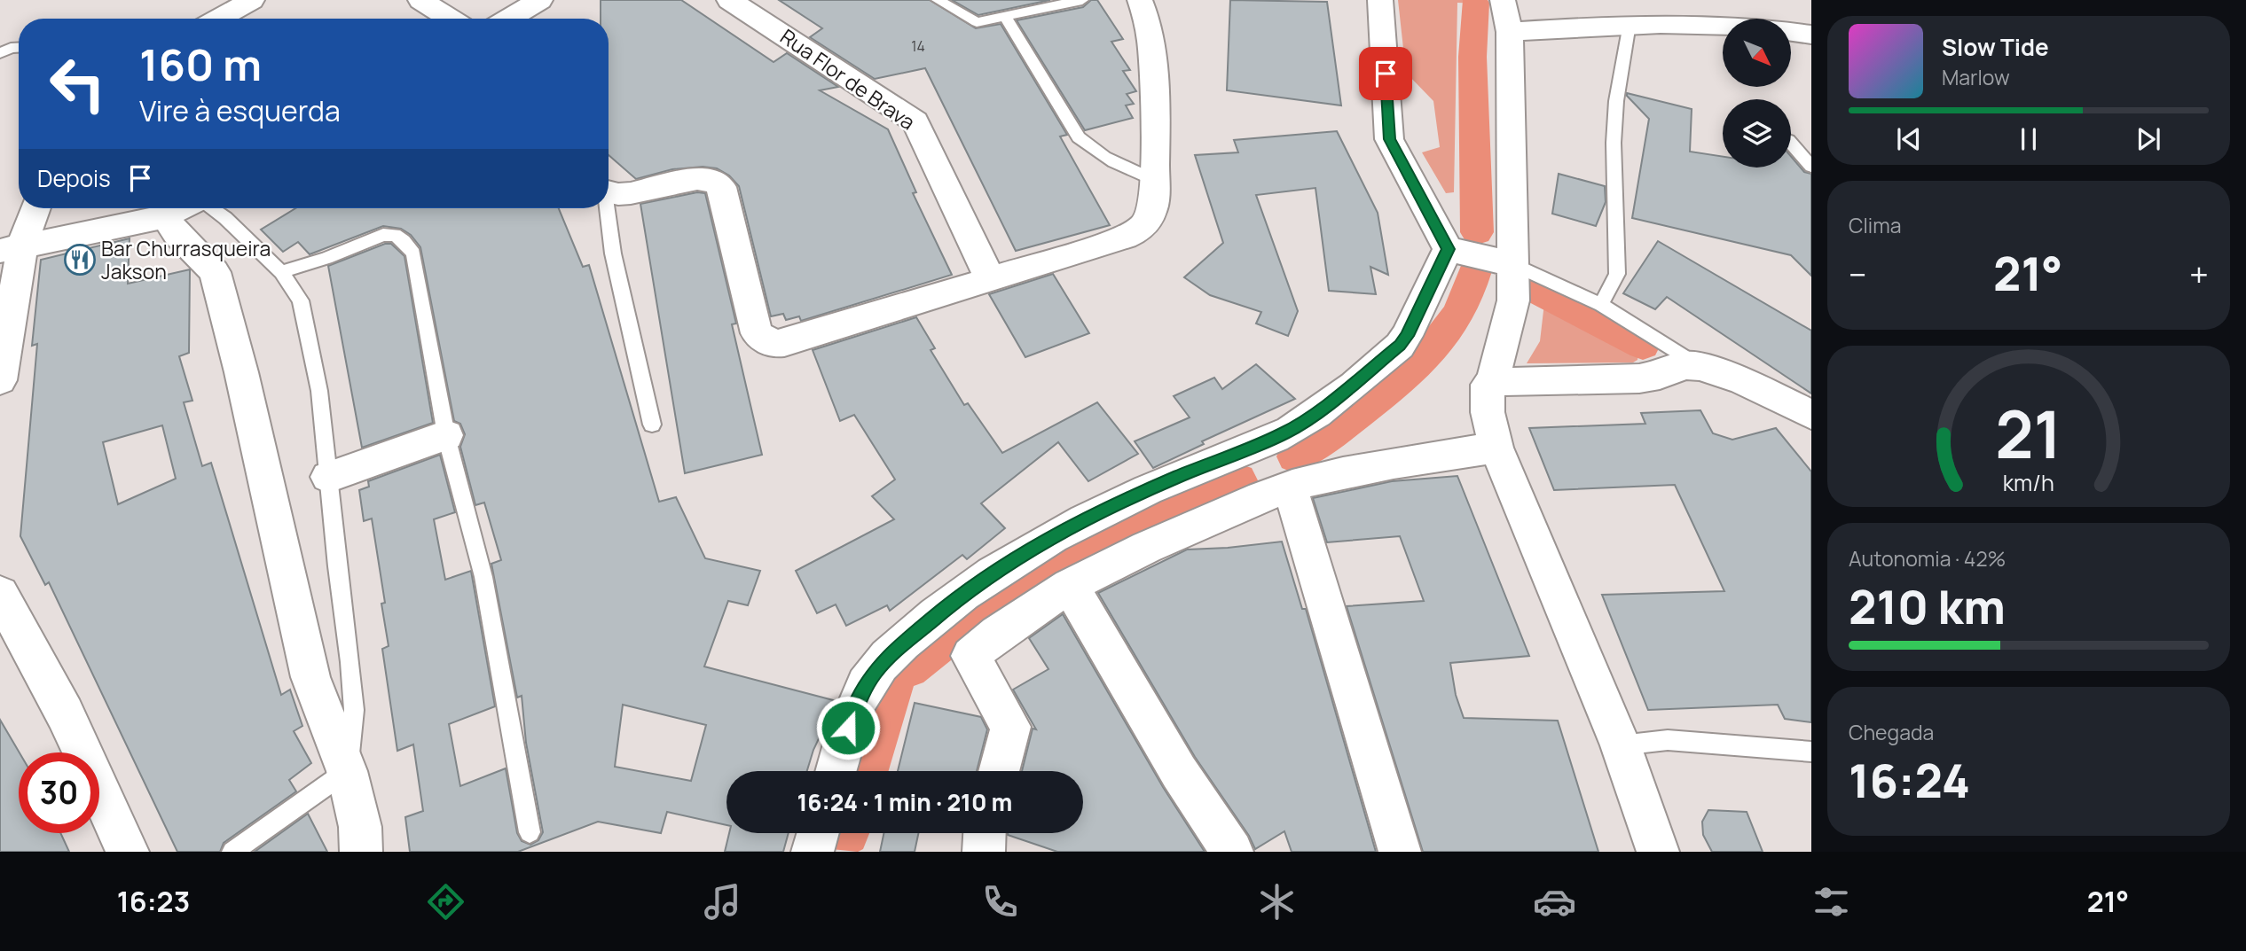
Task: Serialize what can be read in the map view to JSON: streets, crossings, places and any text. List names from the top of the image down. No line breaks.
{"streets":{"street":["Rua Flor de Brava"]},"places":{"restaurant":["Bar Churrasqueira Jakson"]},"house_numbers":["14"],"north":"bottom right","page":{"turn":["160 m","Vire à esquerda"],"song":["Slow Tide","Marlow"],"then":"Depois","tile":["Clima",["Autonomia · 42%","210 km"],["Chegada","16:24"]],"heat":["−","21°","+"],"limit":"30","trip":"16:24 · 1 min · 210 m","tabs":["16:23","21°"],"gauge":["21","km/h"]}}
